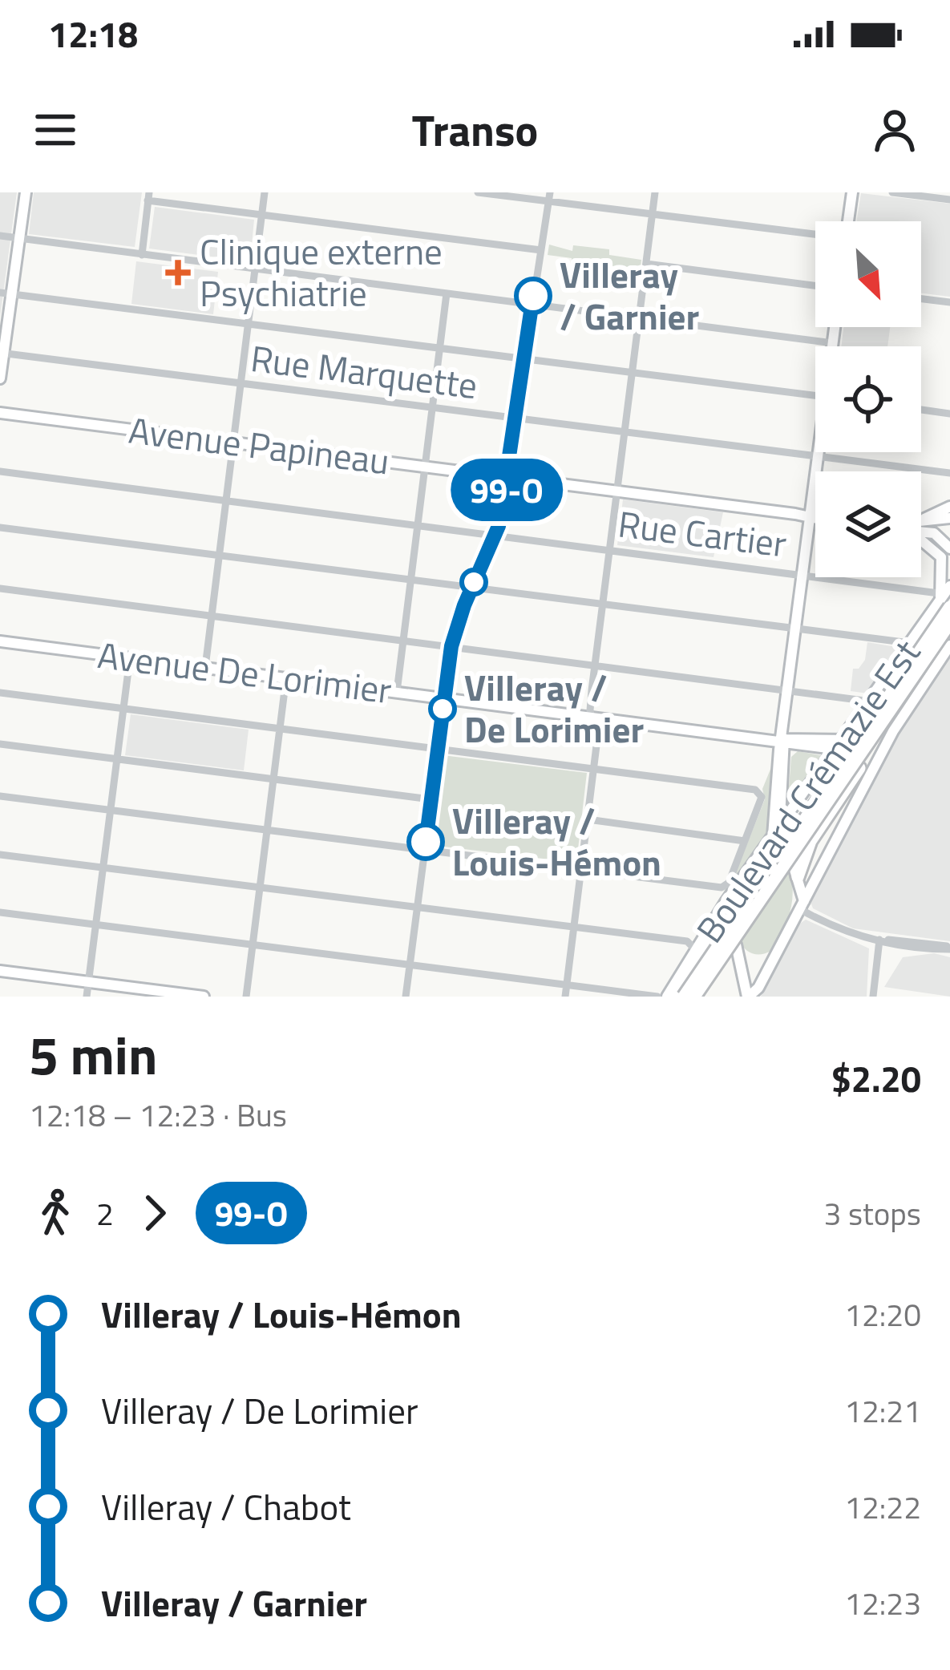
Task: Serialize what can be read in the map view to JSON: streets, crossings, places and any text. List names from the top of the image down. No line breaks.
{"streets":{"main road":["Avenue Papineau","Avenue De Lorimier","Boulevard Crémazie Est"],"street":["Rue Marquette","Rue Cartier"]},"crossings":[["Rue Cartier","Boulevard Crémazie Est"],["Avenue De Lorimier","Boulevard Crémazie Est"]],"places":{"health":["Clinique externe Psychiatrie"],"other":["Villeray / Garnier","Villeray / De Lorimier","Villeray / Louis-Hémon"]},"lines":["bus line 99-O"],"north":"bottom right","page":{"status":"12:18","header":"Transo","on_map":"99-O","heading":["5 min","12:18 – 12:23 · Bus","$2.20"],"legs":["2","99-O","3 stops"],"list":[{"name":"Villeray / Louis-Hémon","value":"12:20"},{"name":"Villeray / De Lorimier","value":"12:21"},{"name":"Villeray / Chabot","value":"12:22"},{"name":"Villeray / Garnier","value":"12:23"}]}}
